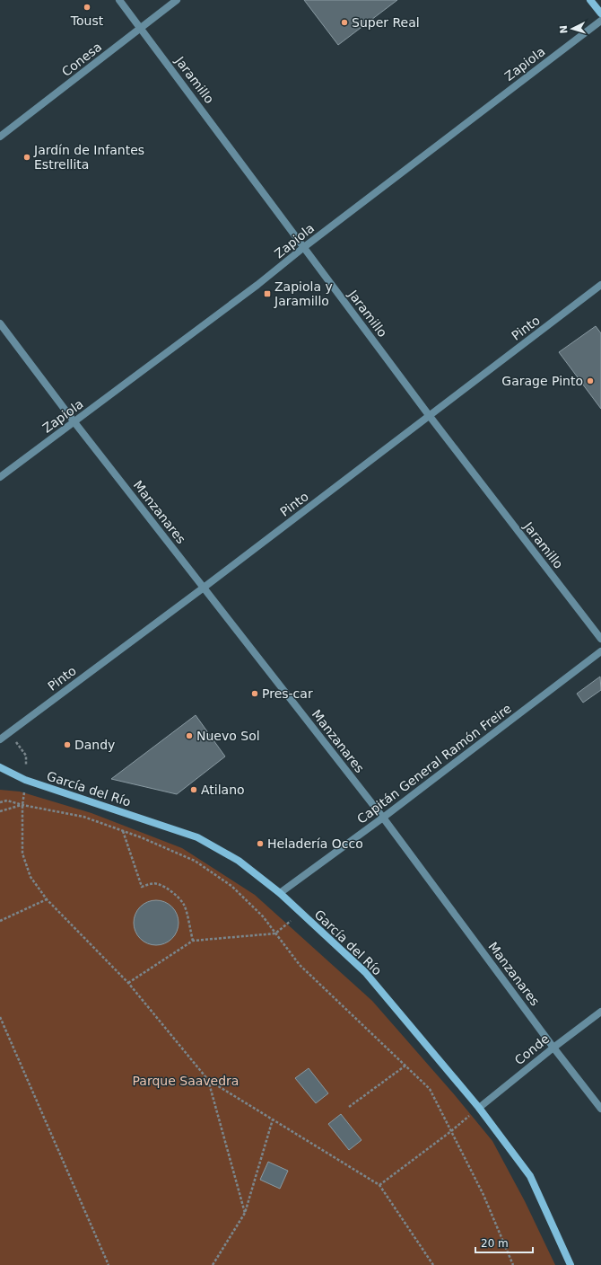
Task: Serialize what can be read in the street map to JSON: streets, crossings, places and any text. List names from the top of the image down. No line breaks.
{"streets":{"street":["Conesa","Zapiola","Jaramillo","Pinto","Manzanares","Capitán General Ramón Freire","García del Río","Conde"]},"crossings":[["Conesa","Jaramillo"],["Zapiola","Jaramillo"],["Zapiola","Manzanares"],["Jaramillo","Pinto"],["Pinto","Manzanares"],["Manzanares","Capitán General Ramón Freire"],["Manzanares","Conde"],["Capitán General Ramón Freire","García del Río"],["García del Río","Conde"]],"parks":["Parque Saavedra"],"places":{"other":["Toust","Super Real","Jardín de Infantes Estrellita","Garage Pinto","Pres-car","Nuevo Sol","Dandy","Atilano","Heladería Occo"],"transit":["Zapiola y Jaramillo"]},"scale_bar":"20 m","north":"left"}
